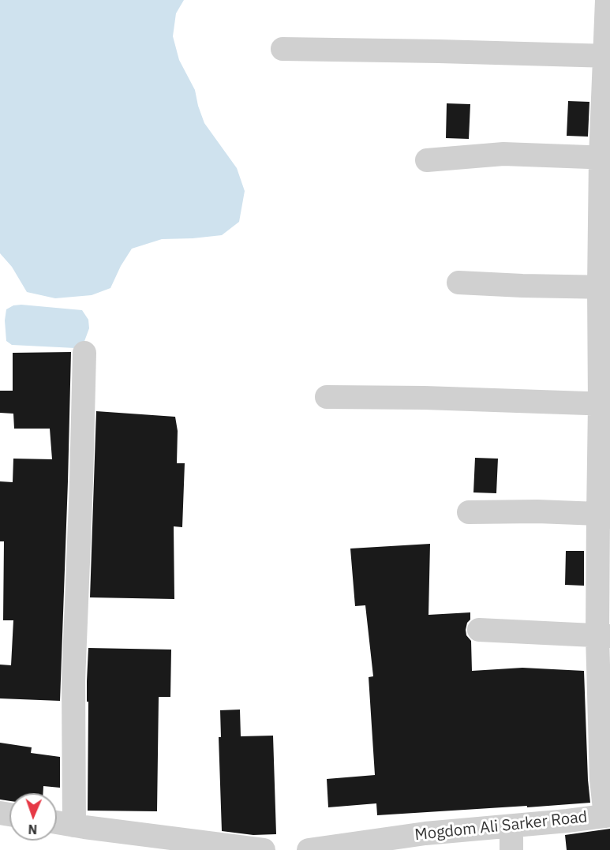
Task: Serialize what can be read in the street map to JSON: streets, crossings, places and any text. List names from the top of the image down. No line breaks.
{"streets":{"street":["Mogdom Ali Sarker Road"]},"north":"bottom"}
